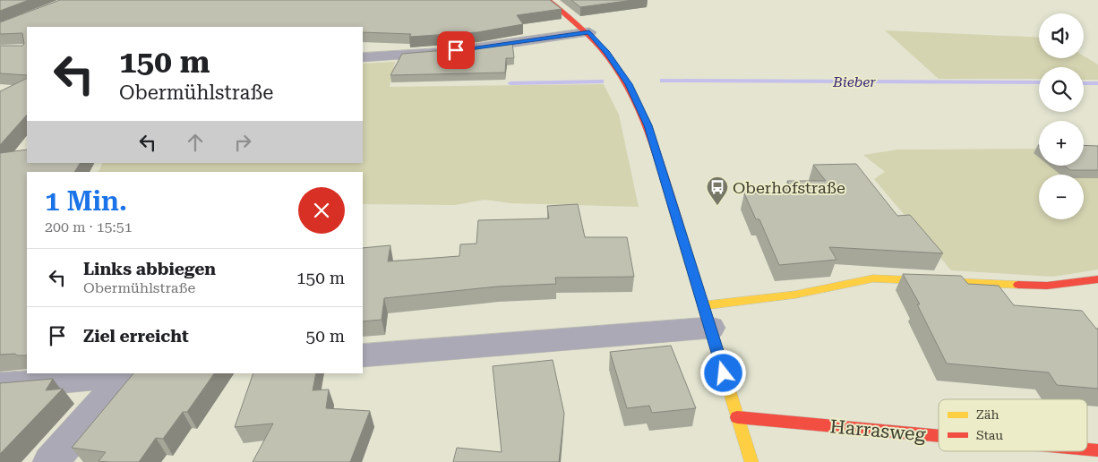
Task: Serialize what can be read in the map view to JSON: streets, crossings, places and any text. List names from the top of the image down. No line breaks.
{"streets":{"street":["Harrasweg"]},"water":["Bieber"],"places":{"bus stop":["Oberhofstraße"]},"legend":["Zäh","Stau"],"page":{"map_buttons":["+","−"],"turn":["150 m","Obermühlstraße"],"heading":["1 Min.","200 m · 15:51"],"list":[{"name":"Links abbiegen","note":"Obermühlstraße","value":"150 m"},{"name":"Ziel erreicht","value":"50 m"}]}}
